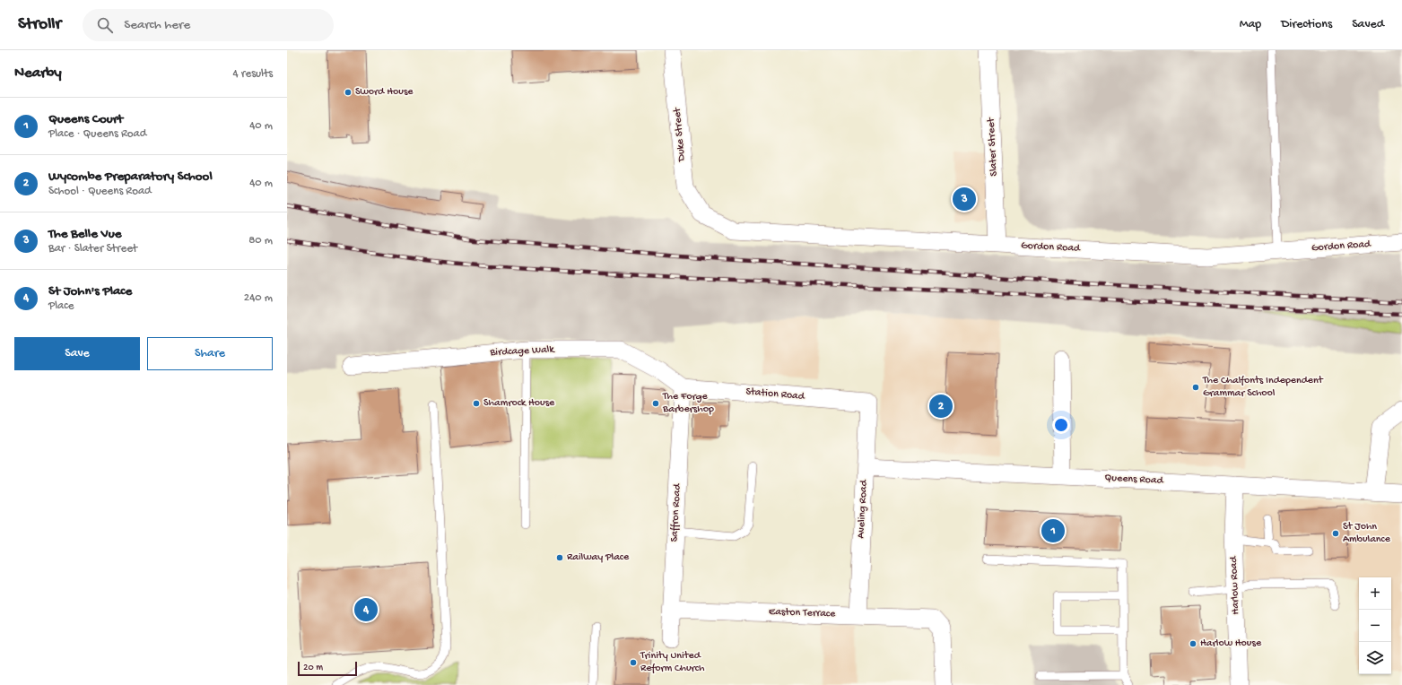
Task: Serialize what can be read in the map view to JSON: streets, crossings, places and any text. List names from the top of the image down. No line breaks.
{"streets":{"street":["Duke Street","Slater Street","Gordon Road","Birdcage Walk","Station Road","Queens Road","Aveling Road","Saffron Road","Harlow Road","Easton Terrace"]},"crossings":[["Duke Street","Gordon Road"],["Slater Street","Gordon Road"],["Birdcage Walk","Station Road"],["Birdcage Walk","Saffron Road"],["Station Road","Aveling Road"],["Station Road","Saffron Road"],["Queens Road","Aveling Road"],["Queens Road","Harlow Road"],["Aveling Road","Easton Terrace"],["Saffron Road","Easton Terrace"]],"places":["Sword House","The Chalfonts Independent Grammar School","Shamrock House","The Forge Barbershop","St John Ambulance","Railway Place","Harlow House","Trinity United Reform Church"],"scale_bar":"20 m","page":{"header":"Strollr","search":"Search here","nav":["Map","Directions","Saved"],"heading":["Nearby","4 results"],"list":[{"mark":"1","name":"Queens Court","note":"Place · Queens Road","value":"40 m"},{"mark":"2","name":"Wycombe Preparatory School","note":"School · Queens Road","value":"40 m"},{"mark":"3","name":"The Belle Vue","note":"Bar · Slater Street","value":"80 m"},{"mark":"4","name":"St John's Place","note":"Place","value":"240 m"}],"pins":["3","2","1","4"],"buttons":["Save","Share"],"map_buttons":["+","−"],"scale":"20 m"}}
